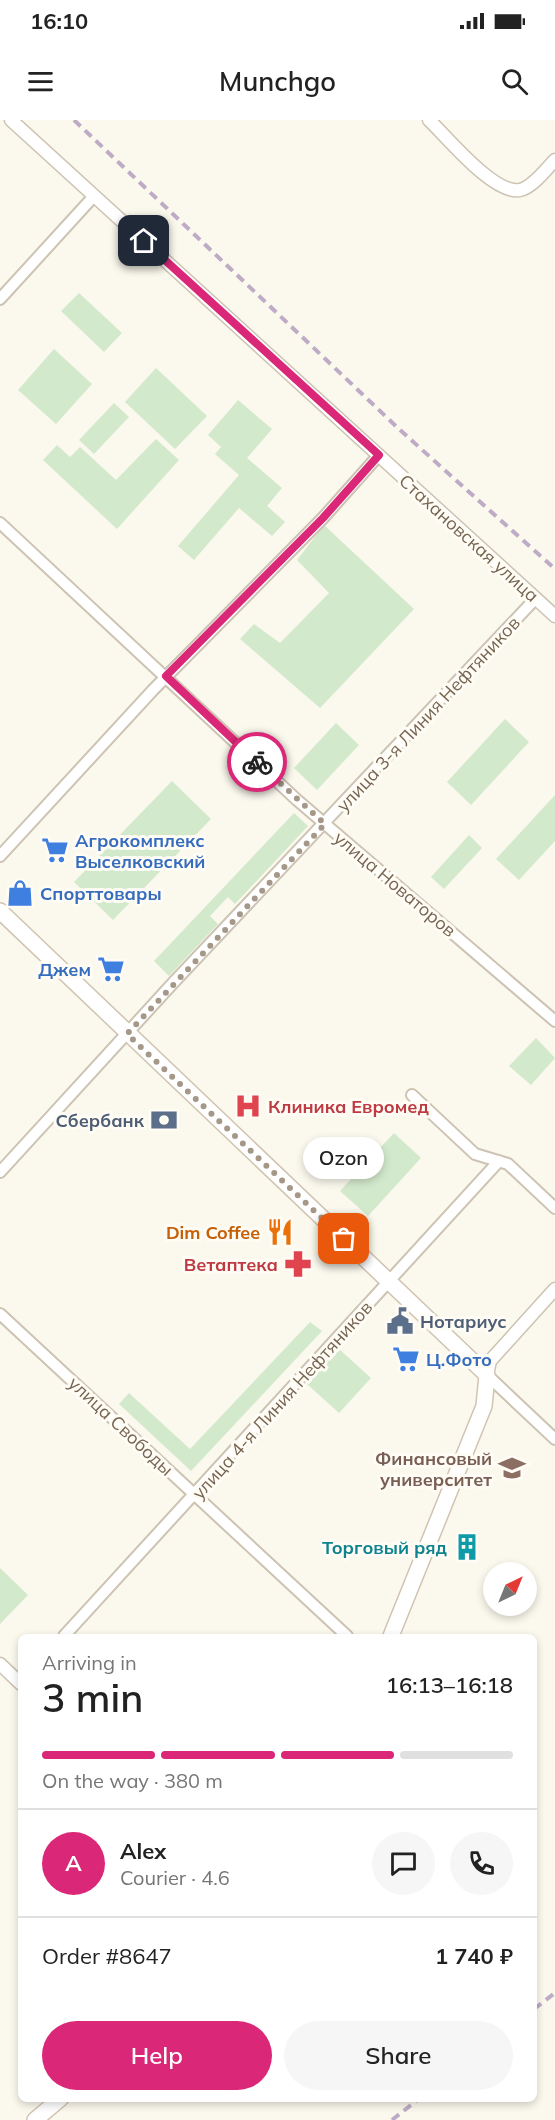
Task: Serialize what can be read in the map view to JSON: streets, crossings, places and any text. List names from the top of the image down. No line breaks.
{"streets":{"street":["Стахановская улица","улица 3-я Линия Нефтяников","улица Новаторов","улица 4-я Линия Нефтяников","улица Свободы"]},"crossings":[["Стахановская улица","улица 3-я Линия Нефтяников"],["улица 3-я Линия Нефтяников","улица Новаторов"],["улица 4-я Линия Нефтяников","улица Свободы"]],"places":{"supermarket":["Агрокомплекс Выселковский","Джем","Ц.Фото"],"shop":["Спорттовары"],"hospital":["Клиника Евромед"],"bank":["Сбербанк"],"restaurant":["Dim Coffee"],"other":["Ozon"],"pharmacy":["Ветаптека"],"public building":["Нотариус"],"school or university":["Финансовый университет"],"building":["Торговый ряд"]},"north":"top right","page":{"status":"16:10","header":"Munchgo","bubble":"Ozon","heading":["3 min","Arriving in","16:13–16:18"],"panel":["Alex","Courier · 4.6","Order #8647","1 740 ₽"],"bar":"On the way · 380 m","round":"A","buttons":["Help","Share"]}}
